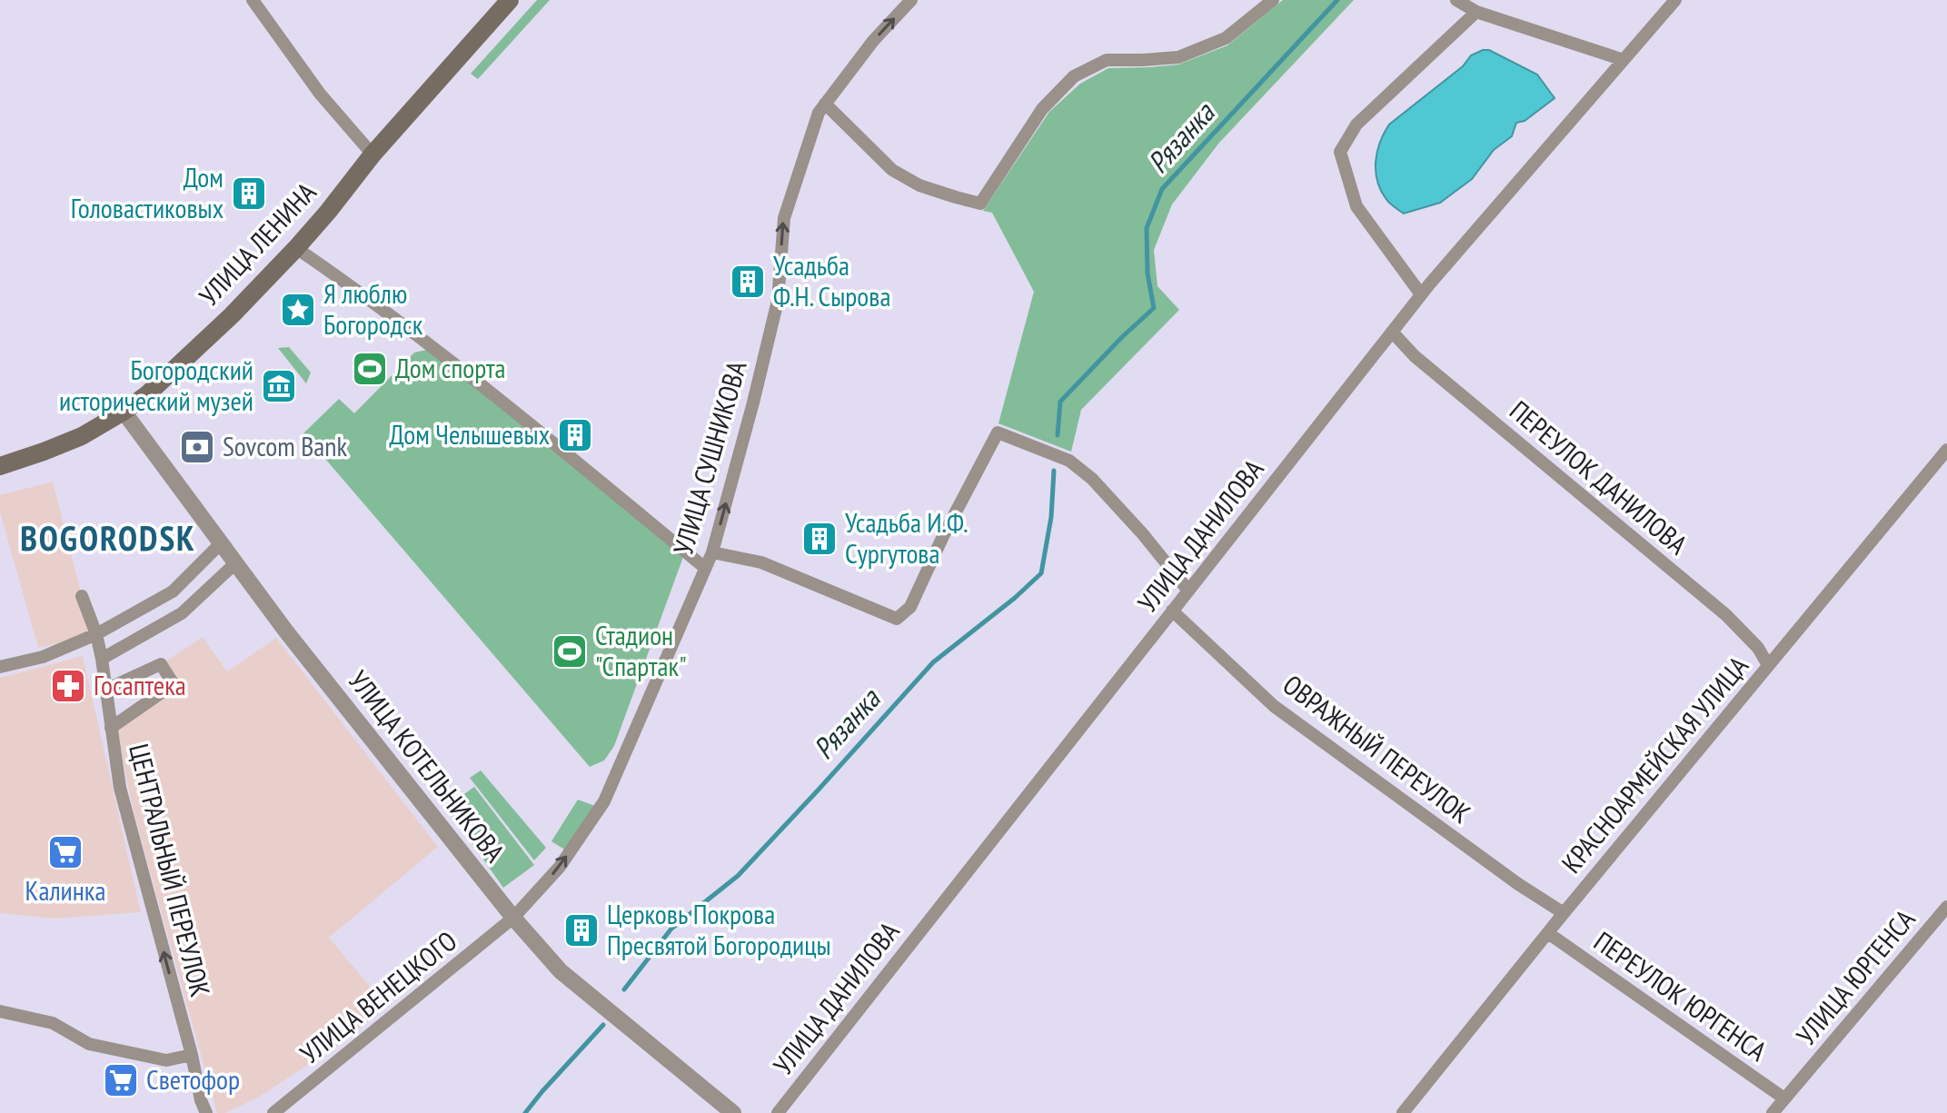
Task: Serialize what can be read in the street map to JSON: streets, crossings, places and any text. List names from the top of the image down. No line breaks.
{"streets":{"main road":["УЛИЦА ЛЕНИНА"],"street":["УЛИЦА СУШНИКОВА","ПЕРЕУЛОК ДАНИЛОВА","УЛИЦА ДАНИЛОВА","ОВРАЖНЫЙ ПЕРЕУЛОК","КРАСНОАРМЕЙСКАЯ УЛИЦА","УЛИЦА КОТЕЛЬНИКОВА","ЦЕНТРАЛЬНЫЙ ПЕРЕУЛОК","УЛИЦА ЮРГЕНСА","ПЕРЕУЛОК ЮРГЕНСА","УЛИЦА ВЕНЕЦКОГО"]},"crossings":[["УЛИЦА ЛЕНИНА","УЛИЦА КОТЕЛЬНИКОВА"],["УЛИЦА СУШНИКОВА","УЛИЦА КОТЕЛЬНИКОВА"],["УЛИЦА СУШНИКОВА","УЛИЦА ВЕНЕЦКОГО"],["ПЕРЕУЛОК ДАНИЛОВА","УЛИЦА ДАНИЛОВА"],["ПЕРЕУЛОК ДАНИЛОВА","КРАСНОАРМЕЙСКАЯ УЛИЦА"],["УЛИЦА ДАНИЛОВА","ОВРАЖНЫЙ ПЕРЕУЛОК"],["ОВРАЖНЫЙ ПЕРЕУЛОК","КРАСНОАРМЕЙСКАЯ УЛИЦА"],["КРАСНОАРМЕЙСКАЯ УЛИЦА","ПЕРЕУЛОК ЮРГЕНСА"],["УЛИЦА КОТЕЛЬНИКОВА","УЛИЦА ВЕНЕЦКОГО"],["УЛИЦА ЮРГЕНСА","ПЕРЕУЛОК ЮРГЕНСА"]],"one_way":["УЛИЦА СУШНИКОВА","ЦЕНТРАЛЬНЫЙ ПЕРЕУЛОК"],"districts":["BOGORODSK"],"water":["Рязанка"],"places":{"building":["Дом Головастиковых","Усадьба Ф.Н. Сырова","Дом Челышевых","Усадьба И.Ф. Сургутова","Церковь Покрова Пресвятой Богородицы"],"place":["Я люблю Богородск"],"sports":["Дом спорта","Стадион \"Спартак\""],"museum":["Богородский исторический музей"],"bank":["Sovcom Bank"],"pharmacy":["Госаптека"],"supermarket":["Калинка","Светофор"]}}
